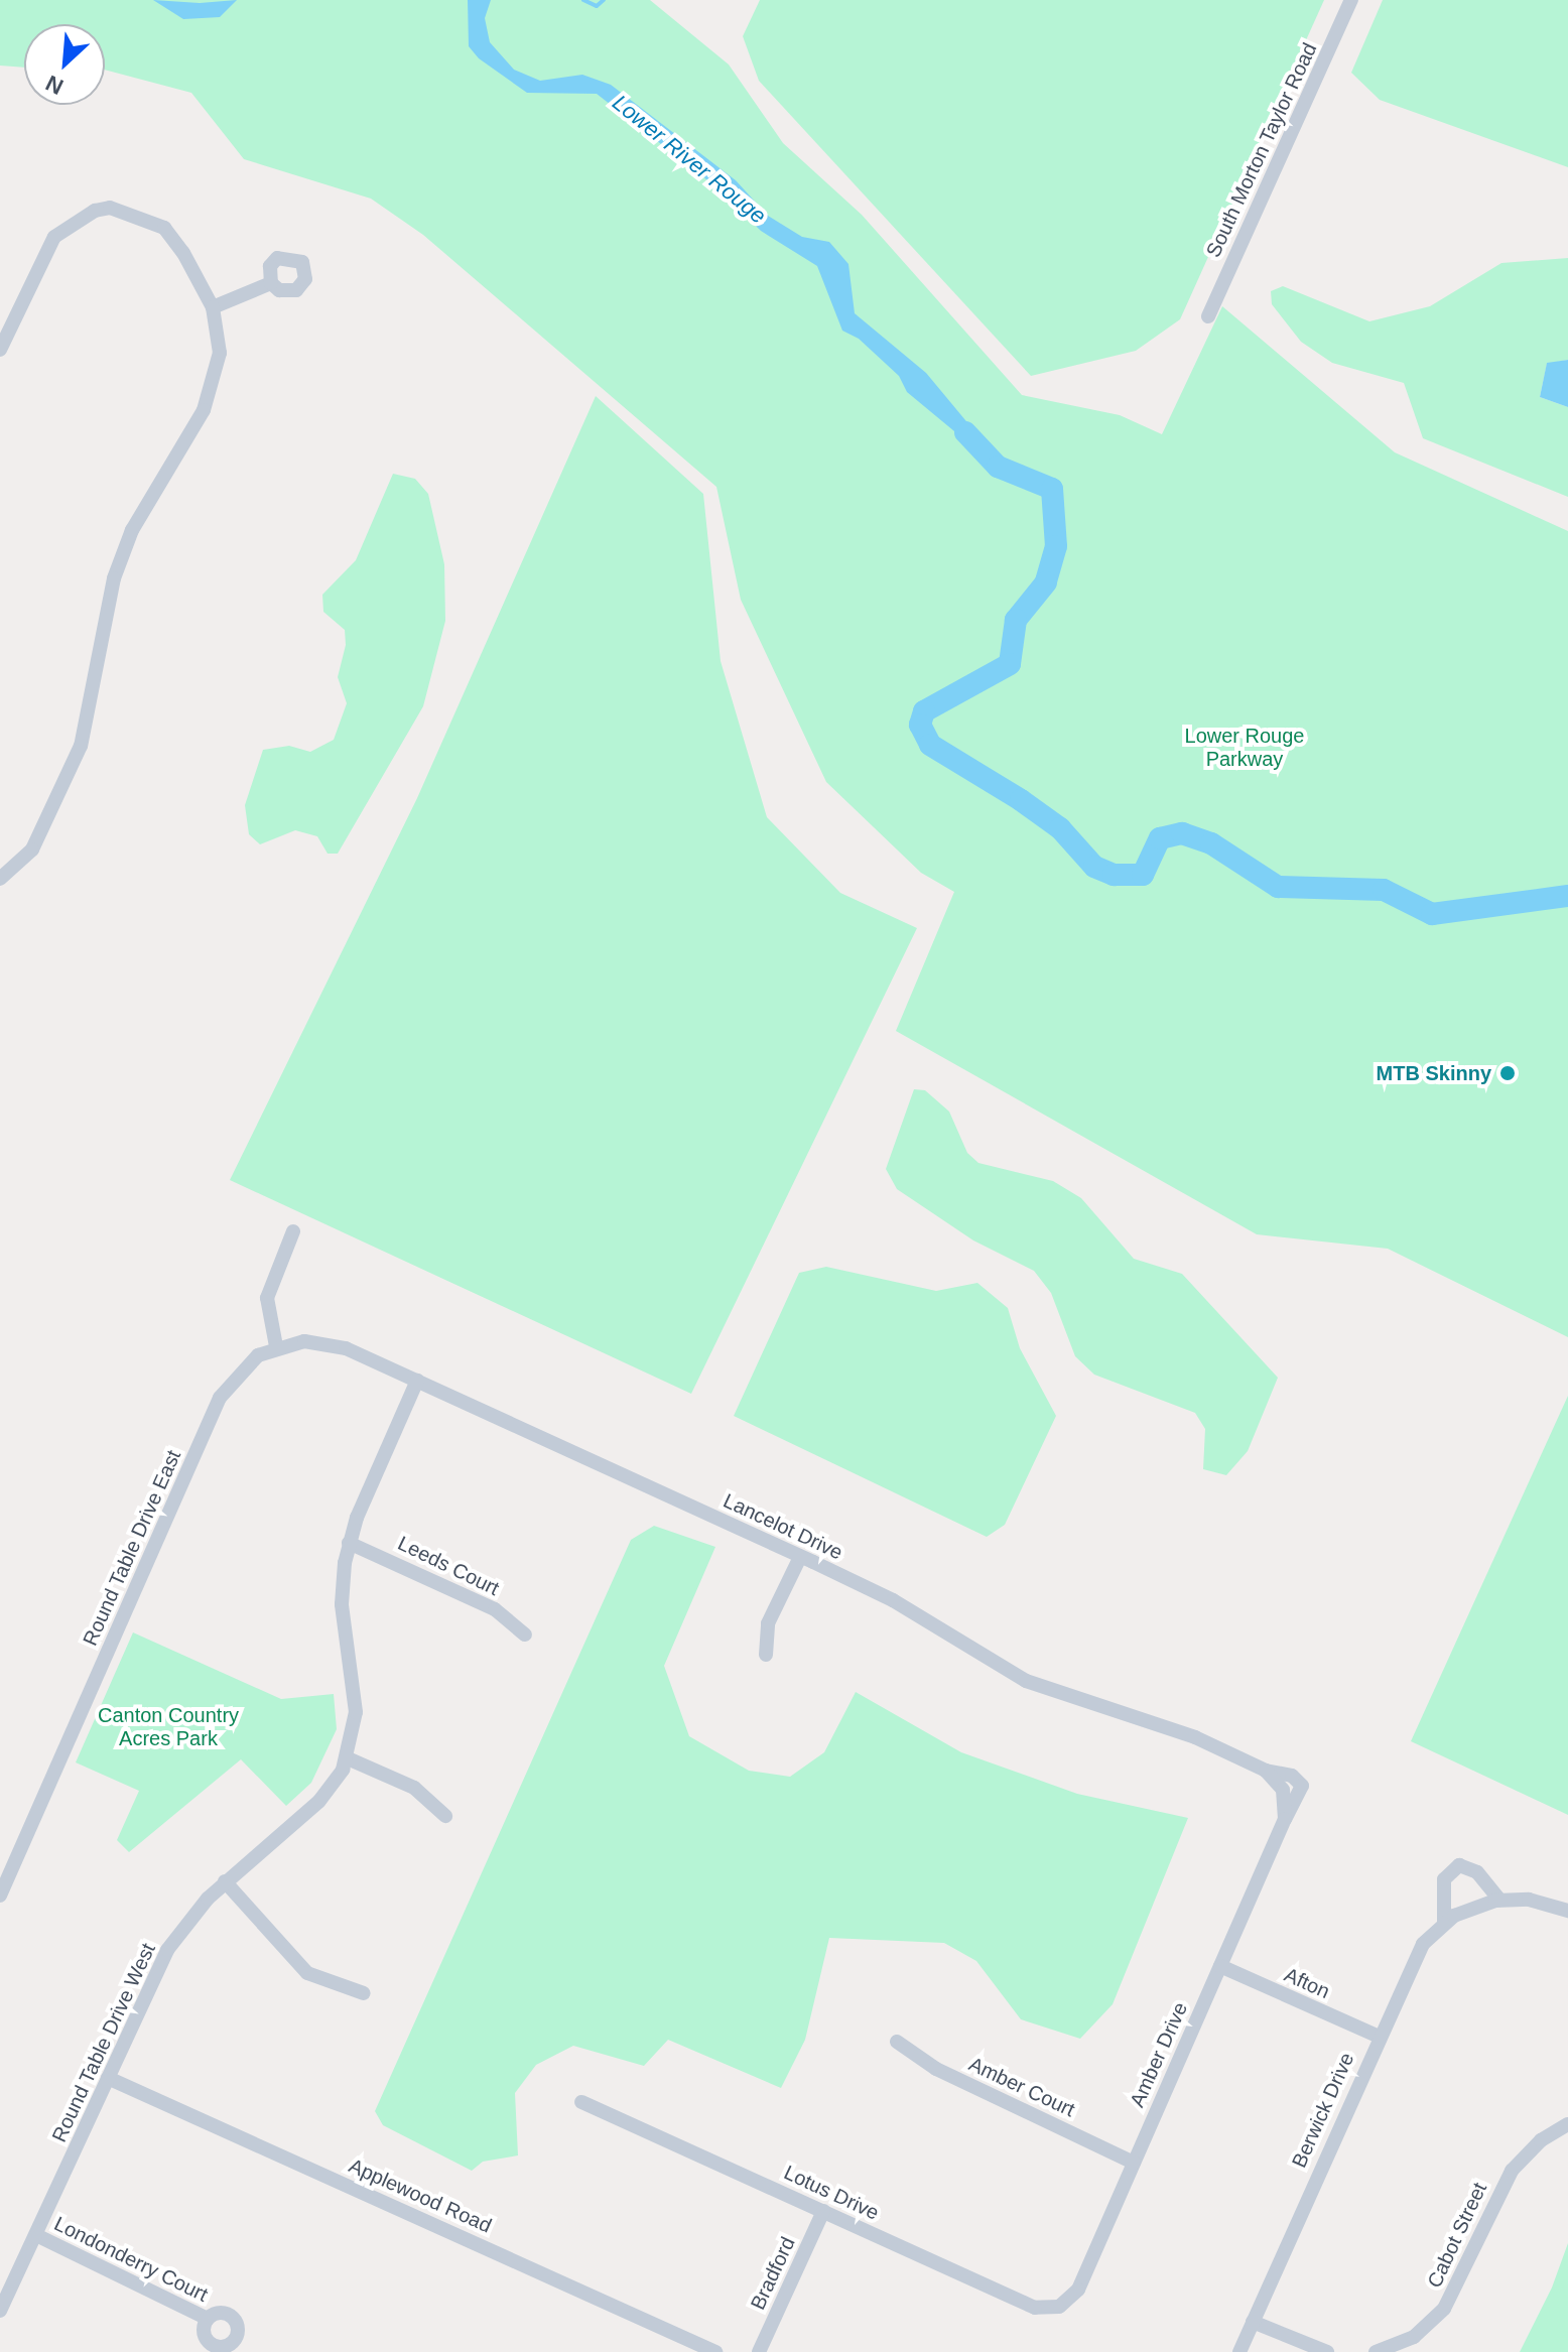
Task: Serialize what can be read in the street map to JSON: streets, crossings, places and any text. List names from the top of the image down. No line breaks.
{"streets":{"street":["South Morton Taylor Road","Lancelot Drive","Round Table Drive East","Leeds Court","Afton","Round Table Drive West","Amber Drive","Amber Court","Berwick Drive","Lotus Drive","Applewood Road","Cabot Street","Londonderry Court","Bradford"]},"crossings":[["Lancelot Drive","Round Table Drive East"],["Lancelot Drive","Round Table Drive West"],["Lancelot Drive","Amber Drive"],["Leeds Court","Round Table Drive West"],["Afton","Amber Drive"],["Afton","Berwick Drive"],["Round Table Drive West","Applewood Road"],["Round Table Drive West","Londonderry Court"],["Amber Drive","Amber Court"],["Amber Drive","Lotus Drive"],["Lotus Drive","Bradford"]],"water":["Lower River Rouge"],"parks":["Lower Rouge Parkway","Canton Country Acres Park"],"places":["MTB Skinny"],"north":"bottom left"}
